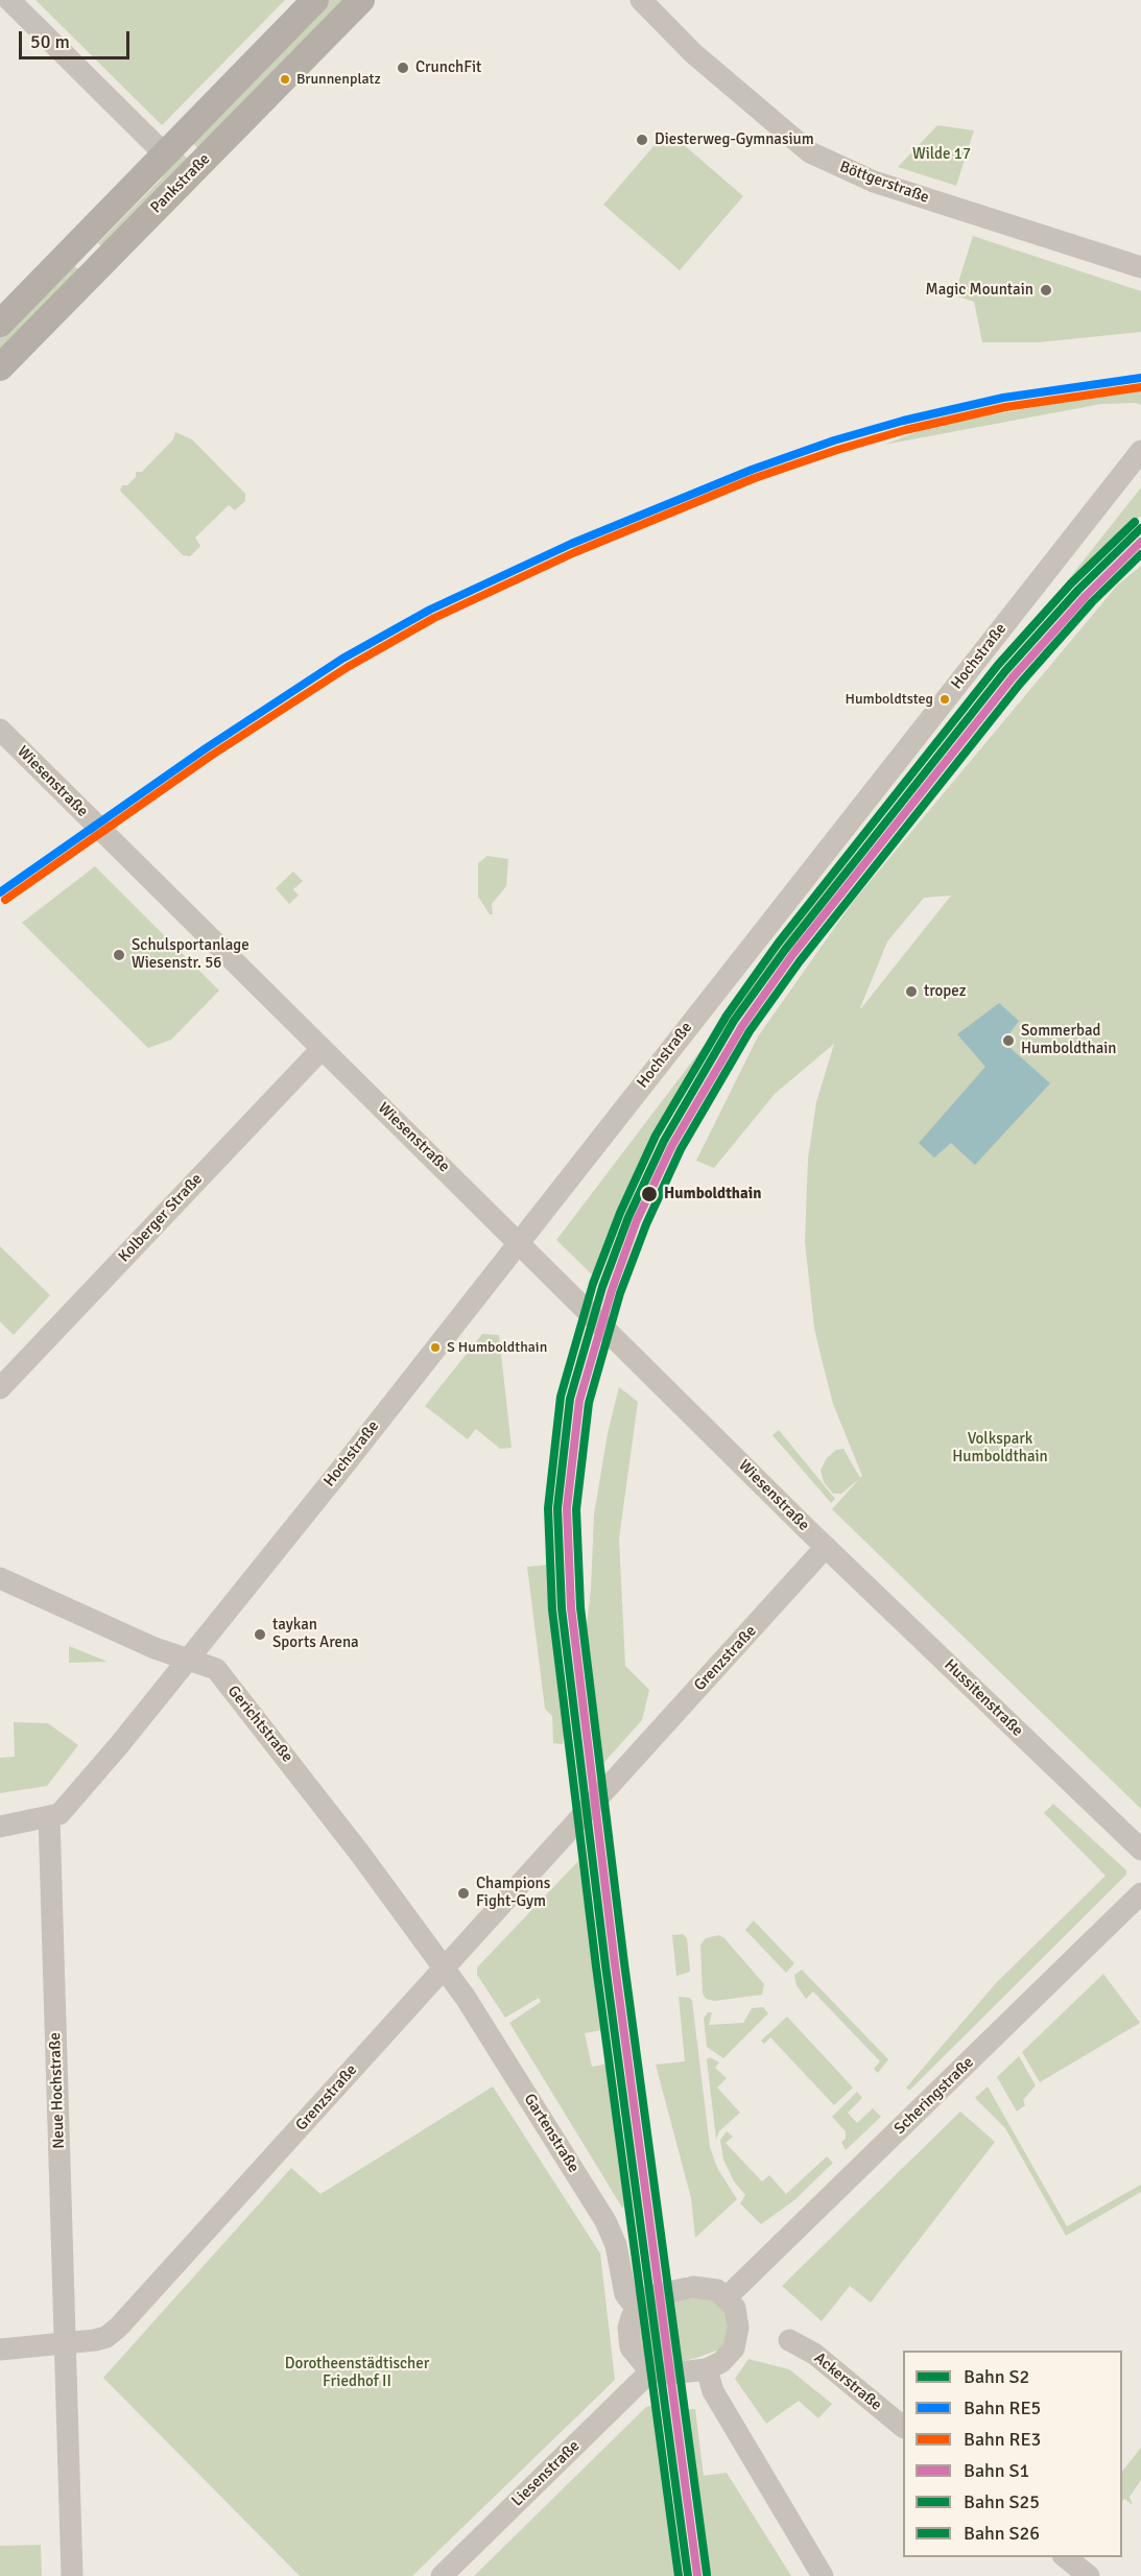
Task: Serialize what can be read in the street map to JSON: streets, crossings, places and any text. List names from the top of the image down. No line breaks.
{"streets":{"main road":["Pankstraße"],"street":["Böttgerstraße","Hochstraße","Wiesenstraße","Kolberger Straße","Grenzstraße","Hussitenstraße","Gerichtstraße","Neue Hochstraße","Scheringstraße","Gartenstraße","Ackerstraße","Liesenstraße"]},"crossings":[["Hochstraße","Wiesenstraße"],["Hochstraße","Gerichtstraße"],["Wiesenstraße","Kolberger Straße"],["Wiesenstraße","Grenzstraße"],["Wiesenstraße","Hussitenstraße"],["Grenzstraße","Hussitenstraße"],["Grenzstraße","Gerichtstraße"],["Grenzstraße","Neue Hochstraße"],["Grenzstraße","Gartenstraße"],["Gerichtstraße","Gartenstraße"],["Scheringstraße","Gartenstraße"],["Scheringstraße","Liesenstraße"],["Gartenstraße","Liesenstraße"]],"parks":["Wilde 17","Volkspark Humboldthain","Dorotheenstädtischer Friedhof II"],"places":["CrunchFit","Brunnenplatz","Diesterweg-Gymnasium","Magic Mountain","Humboldtsteg","Schulsportanlage Wiesenstr. 56","tropez","Sommerbad Humboldthain","Humboldthain","S Humboldthain","taykan Sports Arena","Champions Fight-Gym"],"lines":["rail line RE5","rail line RE3","rail line S25","rail line S2","rail line S1","rail line S26"],"legend":["Bahn S2","Bahn RE5","Bahn RE3","Bahn S1","Bahn S25","Bahn S26"],"scale_bar":"50 m"}
